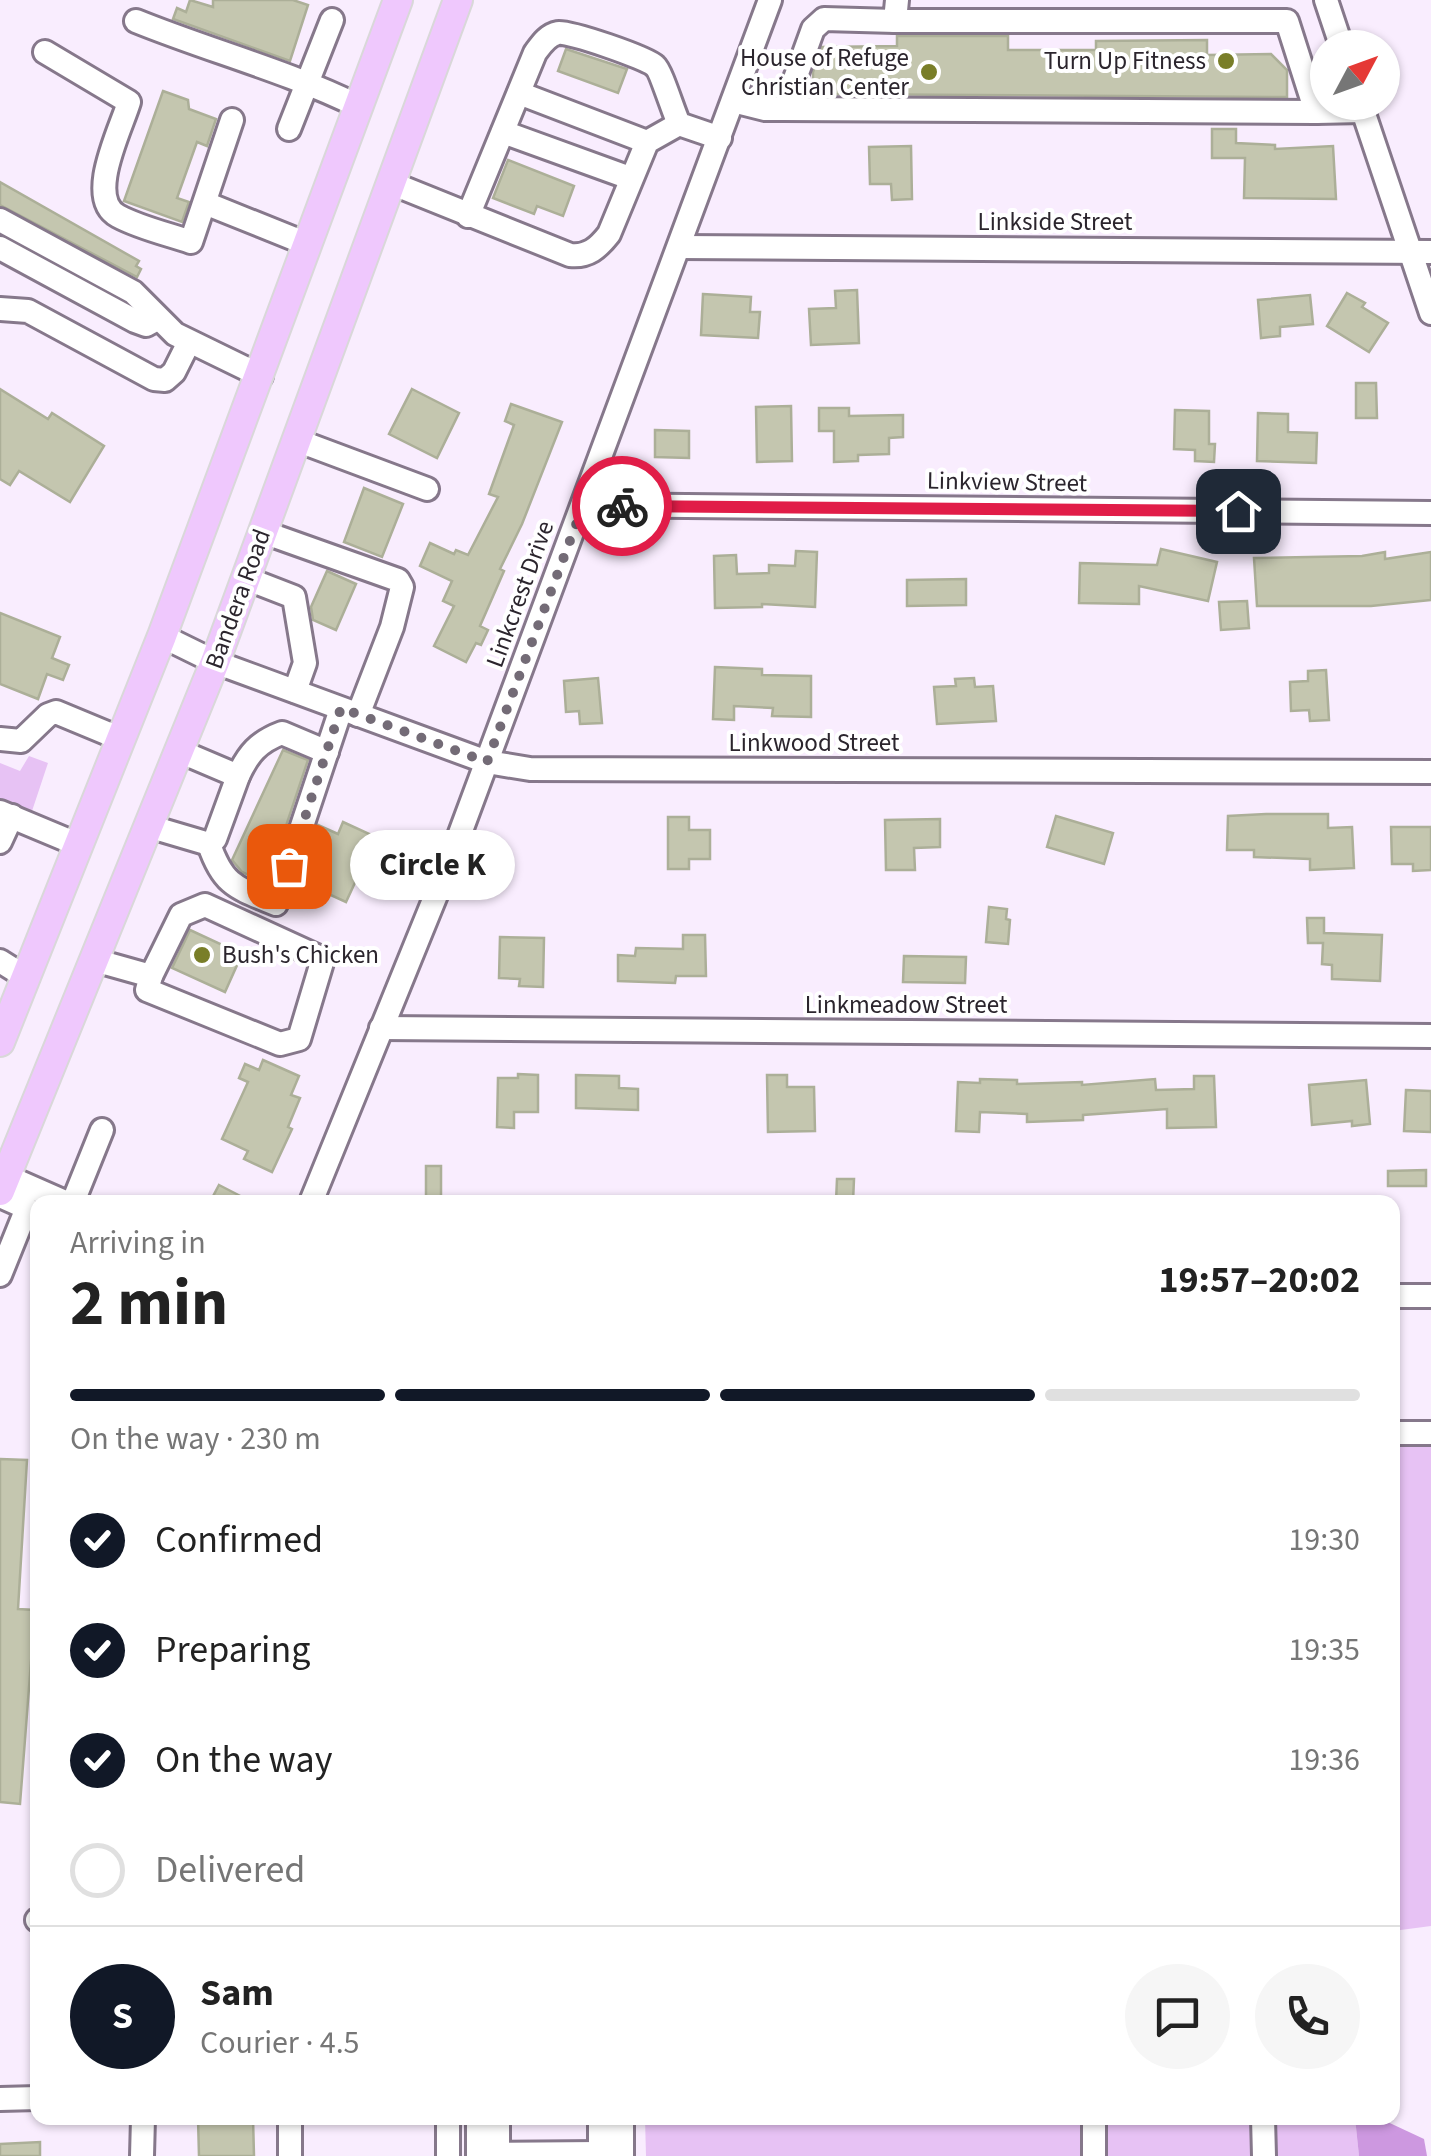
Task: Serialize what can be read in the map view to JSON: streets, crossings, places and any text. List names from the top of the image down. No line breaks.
{"streets":{"main road":["Bandera Road"],"street":["Linkside Street","Linkview Street","Linkcrest Drive","Linkwood Street","Linkmeadow Street"]},"crossings":[["Linkside Street","Linkcrest Drive"],["Linkview Street","Linkcrest Drive"],["Linkcrest Drive","Linkwood Street"],["Linkcrest Drive","Linkmeadow Street"],["Bandera Road","Linkwood Street"]],"places":["Turn Up Fitness","House of Refuge Christian Center","Circle K","Bush's Chicken"],"north":"top right","page":{"bubble":"Circle K","heading":["2 min","Arriving in","19:57–20:02"],"panel":["Sam","Courier · 4.5"],"bar":"On the way · 230 m","list":[["Confirmed","19:30"],["Preparing","19:35"],["On the way","19:36"],"Delivered"],"round":"S"}}
